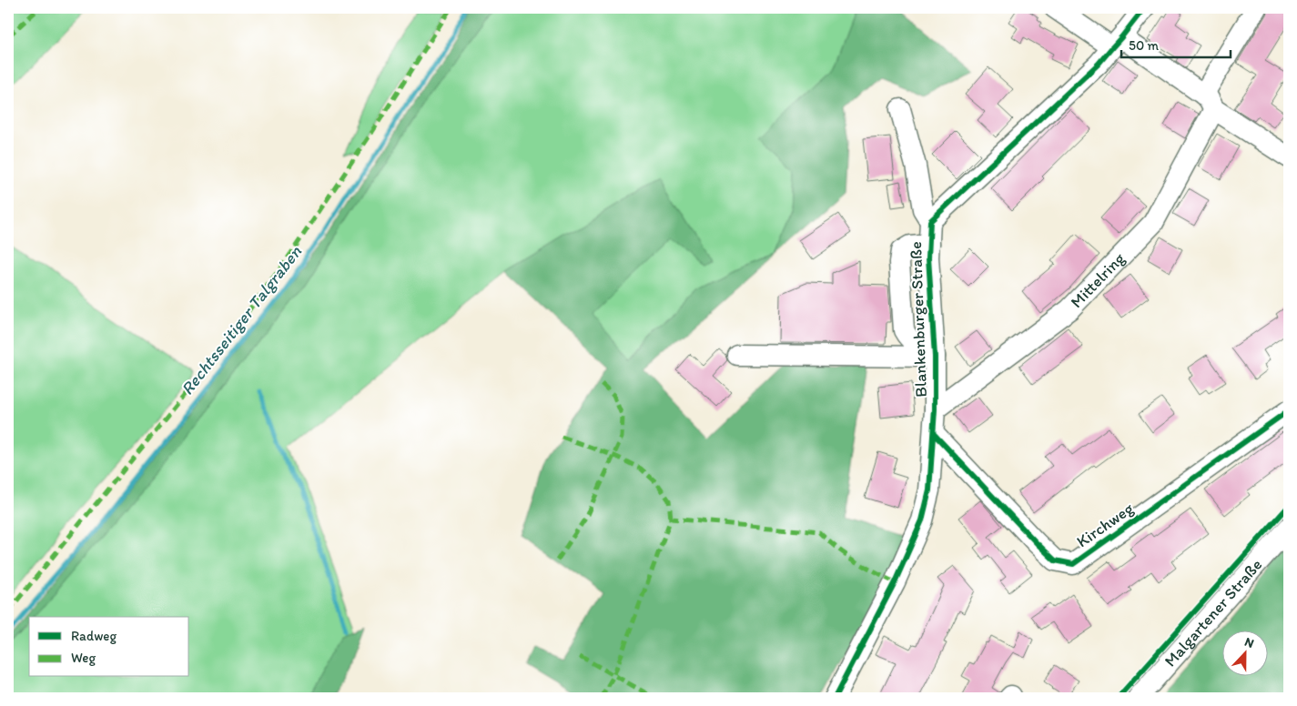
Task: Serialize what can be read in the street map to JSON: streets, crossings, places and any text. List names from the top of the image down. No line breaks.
{"streets":{"street":["Mittelring","Blankenburger Straße","Kirchweg","Malgartener Straße"]},"crossings":[["Mittelring","Blankenburger Straße"],["Blankenburger Straße","Kirchweg"]],"water":["Rechtsseitiger Talgraben"],"legend":["Radweg","Weg"],"scale_bar":"50 m","north":"top"}
